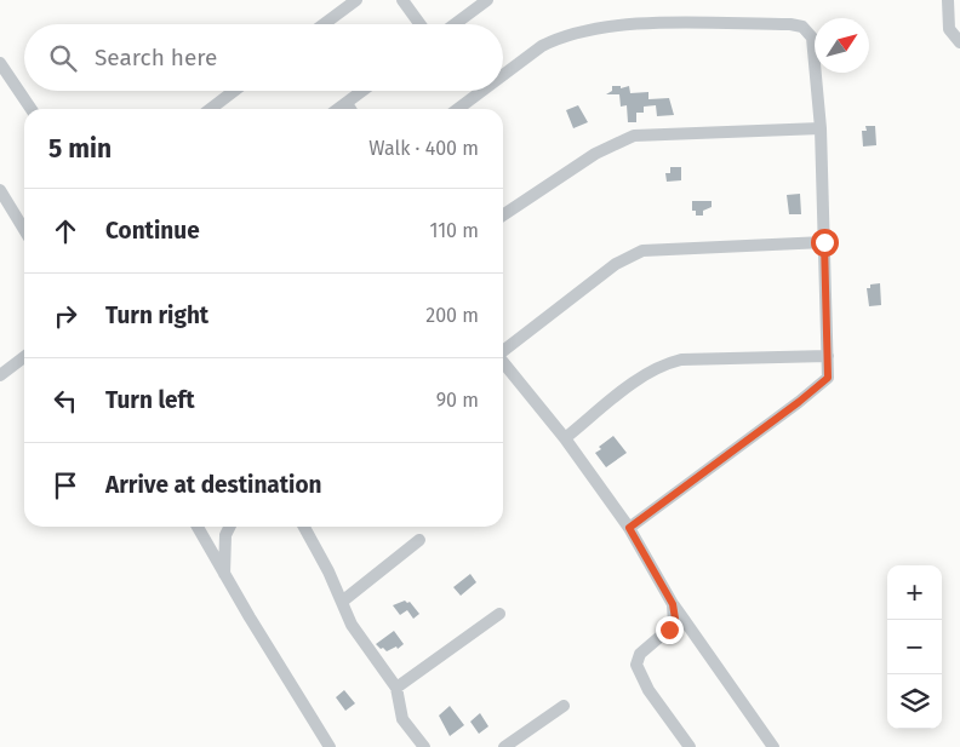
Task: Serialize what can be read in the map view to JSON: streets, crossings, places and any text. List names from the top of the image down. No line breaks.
{"north":"top right","page":{"search":"Search here","heading":["5 min","Walk · 400 m"],"list":[["Continue","110 m"],["Turn right","200 m"],["Turn left","90 m"],"Arrive at destination"],"map_buttons":["+","−"]}}
